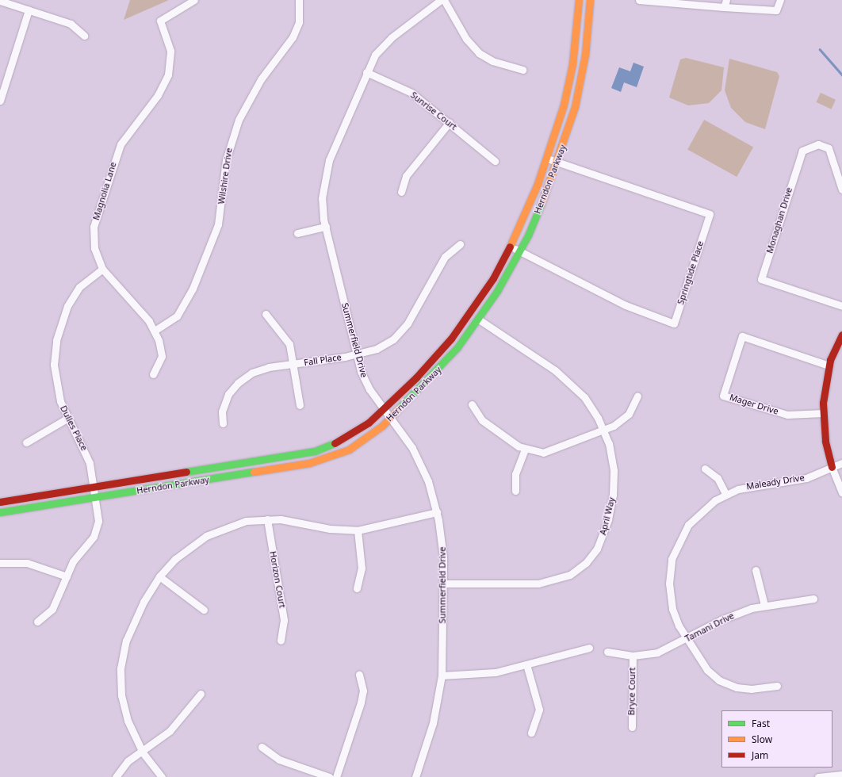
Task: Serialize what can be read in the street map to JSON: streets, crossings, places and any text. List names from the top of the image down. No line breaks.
{"streets":{"main road":["Herndon Parkway"],"street":["Sunrise Court","Wilshire Drive","Magnolia Lane","Monaghan Drive","Springtide Place","Summerfield Drive","Fall Place","Mager Drive","Dulles Place","Maleady Drive","April Way","Horizon Court","Tamani Drive","Bryce Court"]},"crossings":[["Sunrise Court","Summerfield Drive"],["Wilshire Drive","Magnolia Lane"],["Herndon Parkway","Springtide Place"],["Herndon Parkway","Summerfield Drive"],["Herndon Parkway","Dulles Place"],["Herndon Parkway","April Way"],["Magnolia Lane","Dulles Place"],["Summerfield Drive","Fall Place"],["Summerfield Drive","April Way"],["Maleady Drive","Tamani Drive"],["Tamani Drive","Bryce Court"]],"legend":["Fast","Slow","Jam"]}
